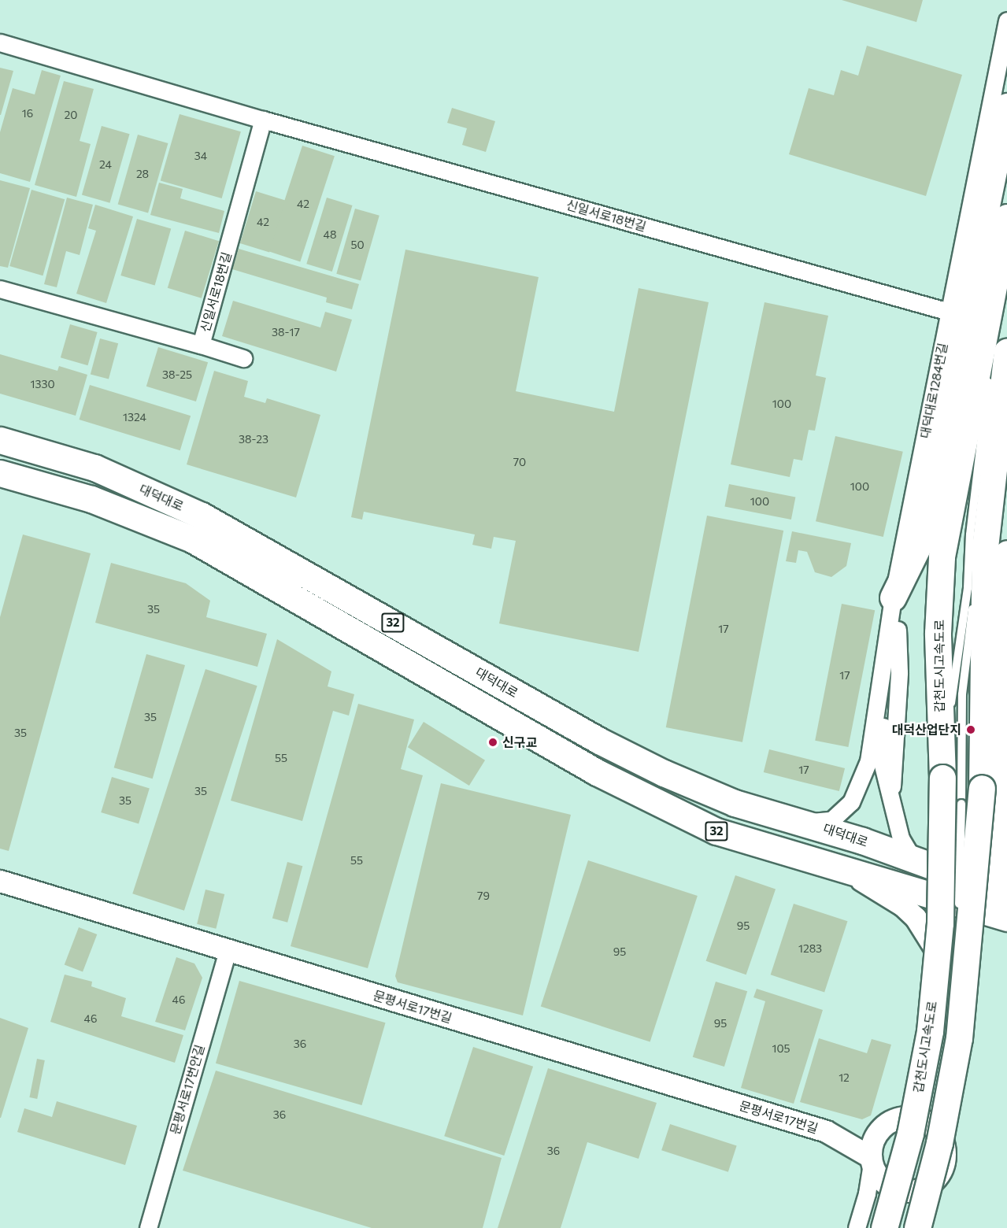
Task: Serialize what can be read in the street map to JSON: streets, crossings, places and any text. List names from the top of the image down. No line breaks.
{"streets":{"main road":["대덕대로","32","갑천도시고속도로"],"street":["신일서로18번길","대덕대로1284번길","문평서로17번길","문평서로17번안길"]},"crossings":[["신일서로18번길","대덕대로1284번길"],["대덕대로1284번길","대덕대로"],["문평서로17번길","문평서로17번안길"]],"places":["대덕산업단지","신구교"],"house_numbers":["16","20","34","24","28","42","42","48","50","38-17","38-25","1330","100","1324","38-23","70","100","100","35","17","17","35","35","55","17","35","35","55","79","95","1283","95","46","46","95","36","105","12","36","36"]}
